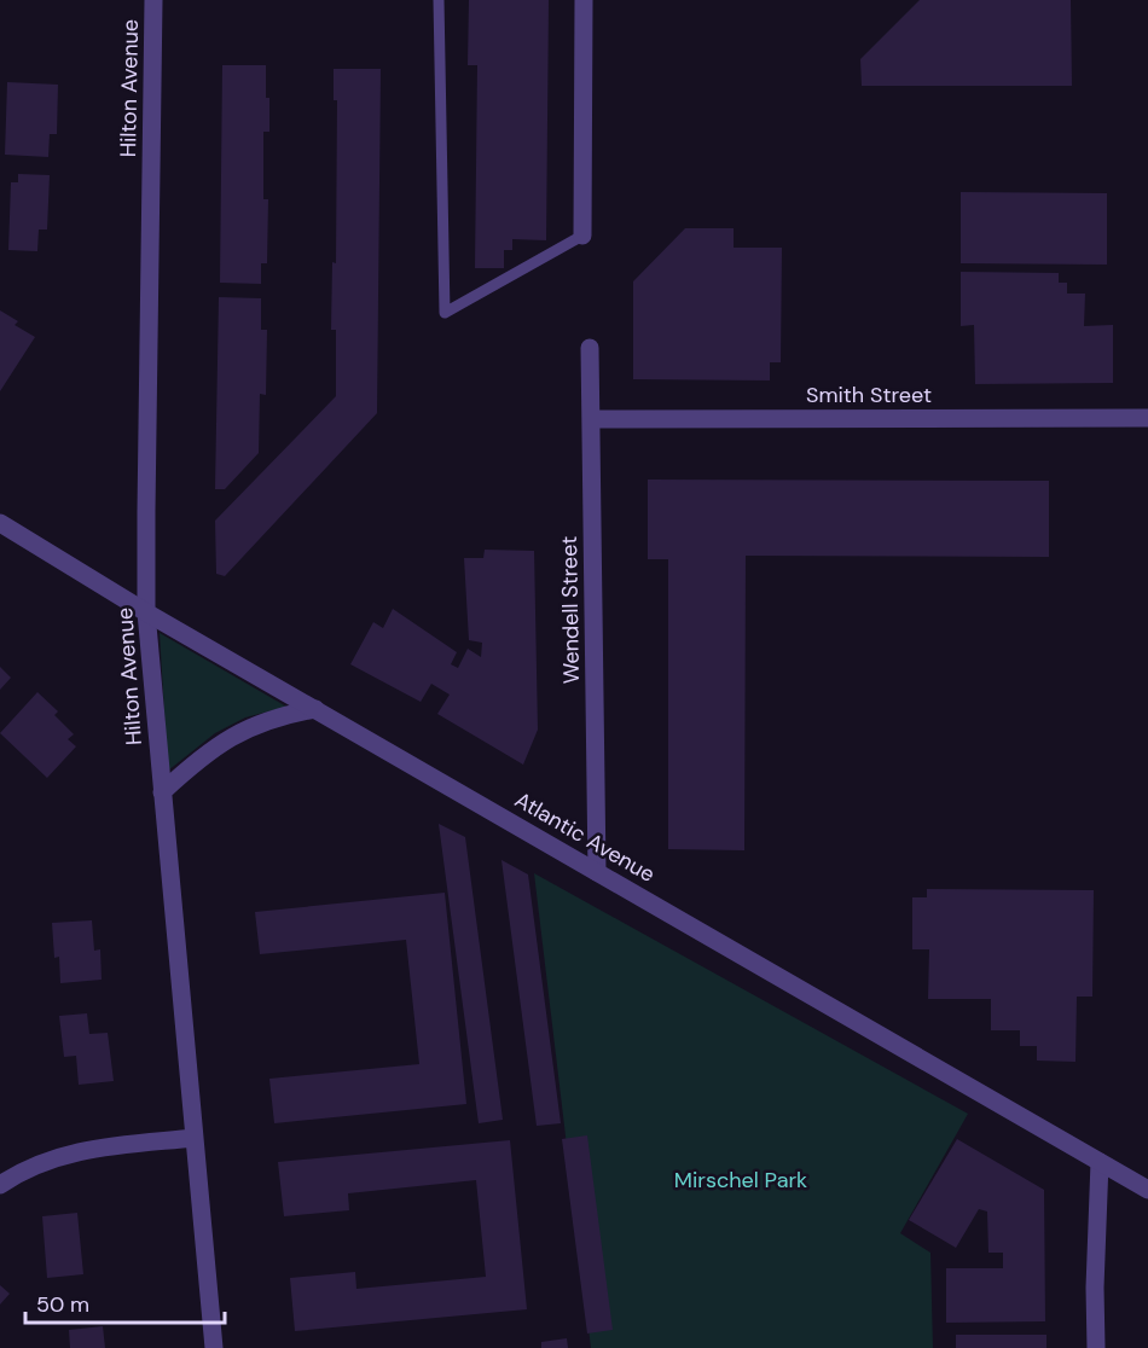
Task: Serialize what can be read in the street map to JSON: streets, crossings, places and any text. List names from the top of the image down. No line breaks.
{"streets":{"street":["Hilton Avenue","Smith Street","Wendell Street","Atlantic Avenue"]},"crossings":[["Hilton Avenue","Atlantic Avenue"],["Smith Street","Wendell Street"],["Wendell Street","Atlantic Avenue"]],"parks":["Mirschel Park"],"scale_bar":"50 m"}
